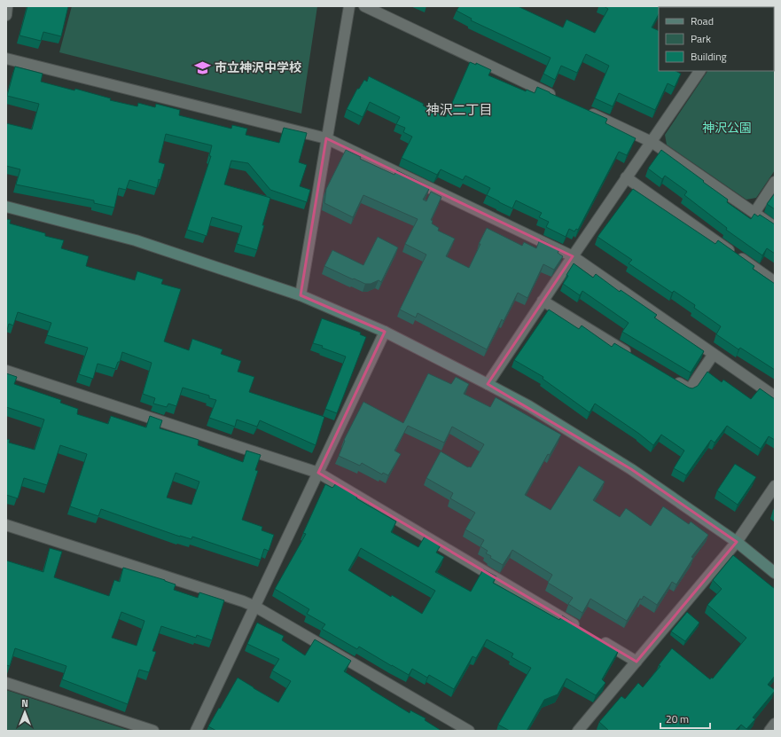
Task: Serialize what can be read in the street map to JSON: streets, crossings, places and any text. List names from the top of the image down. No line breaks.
{"districts":["神沢二丁目"],"parks":["神沢公園"],"places":{"school or university":["市立神沢中学校"]},"legend":["Road","Park","Building"],"scale_bar":"20 m","north":"top"}
